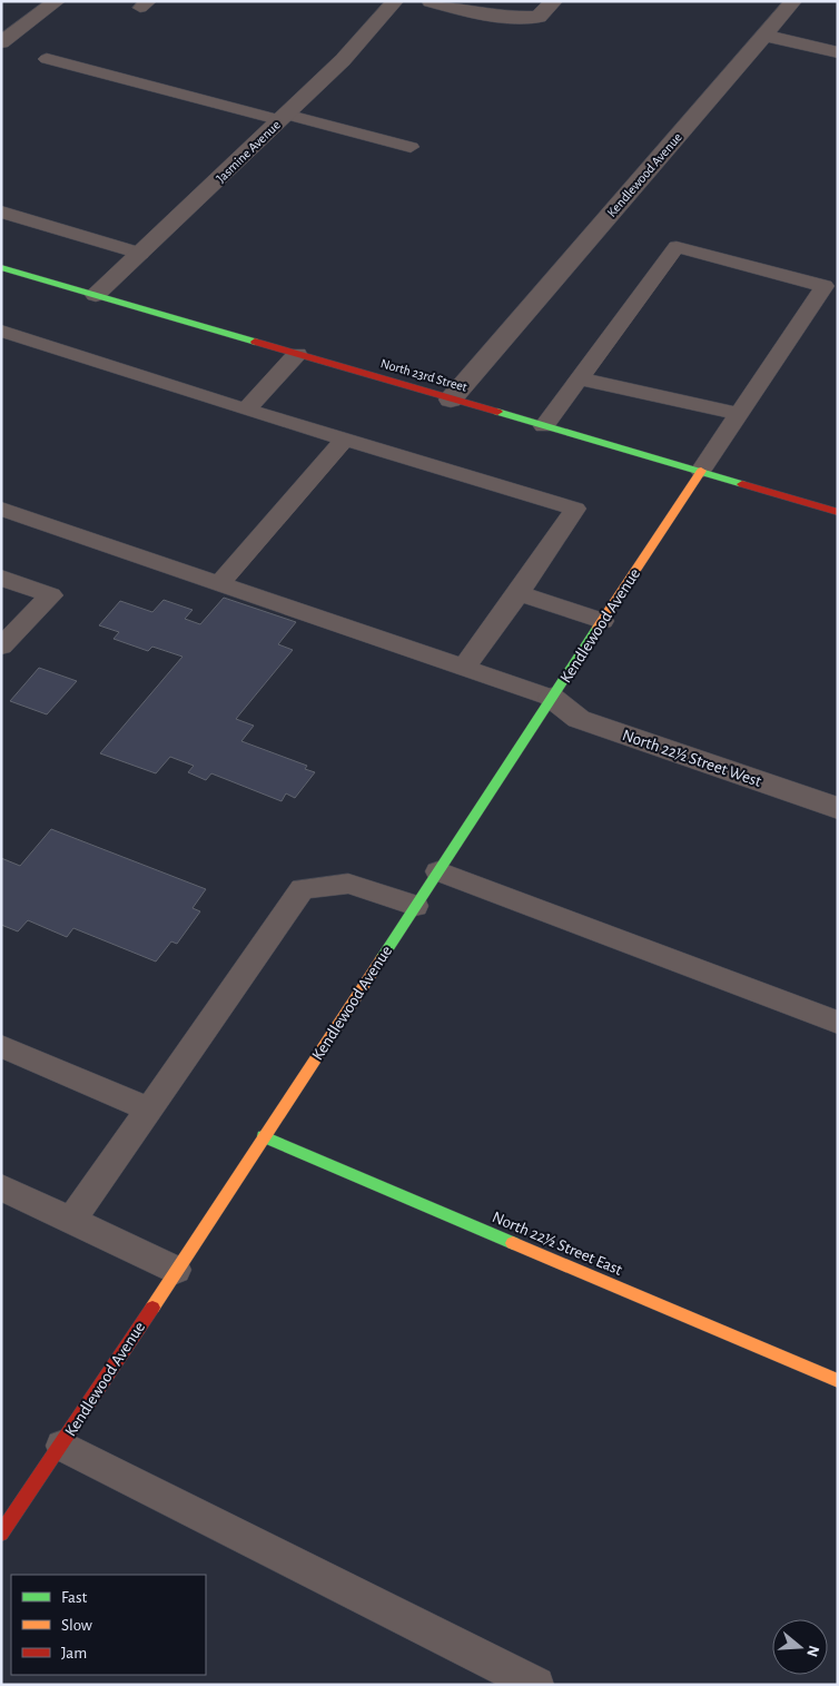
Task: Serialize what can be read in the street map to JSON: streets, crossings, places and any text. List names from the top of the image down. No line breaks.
{"streets":{"street":["Jasmine Avenue","Kendlewood Avenue","North 23rd Street","North 22½ Street West","North 22½ Street East"]},"crossings":[["Jasmine Avenue","North 23rd Street"],["Kendlewood Avenue","North 23rd Street"],["Kendlewood Avenue","North 22½ Street West"],["Kendlewood Avenue","North 22½ Street East"]],"legend":["Fast","Slow","Jam"],"north":"right"}
